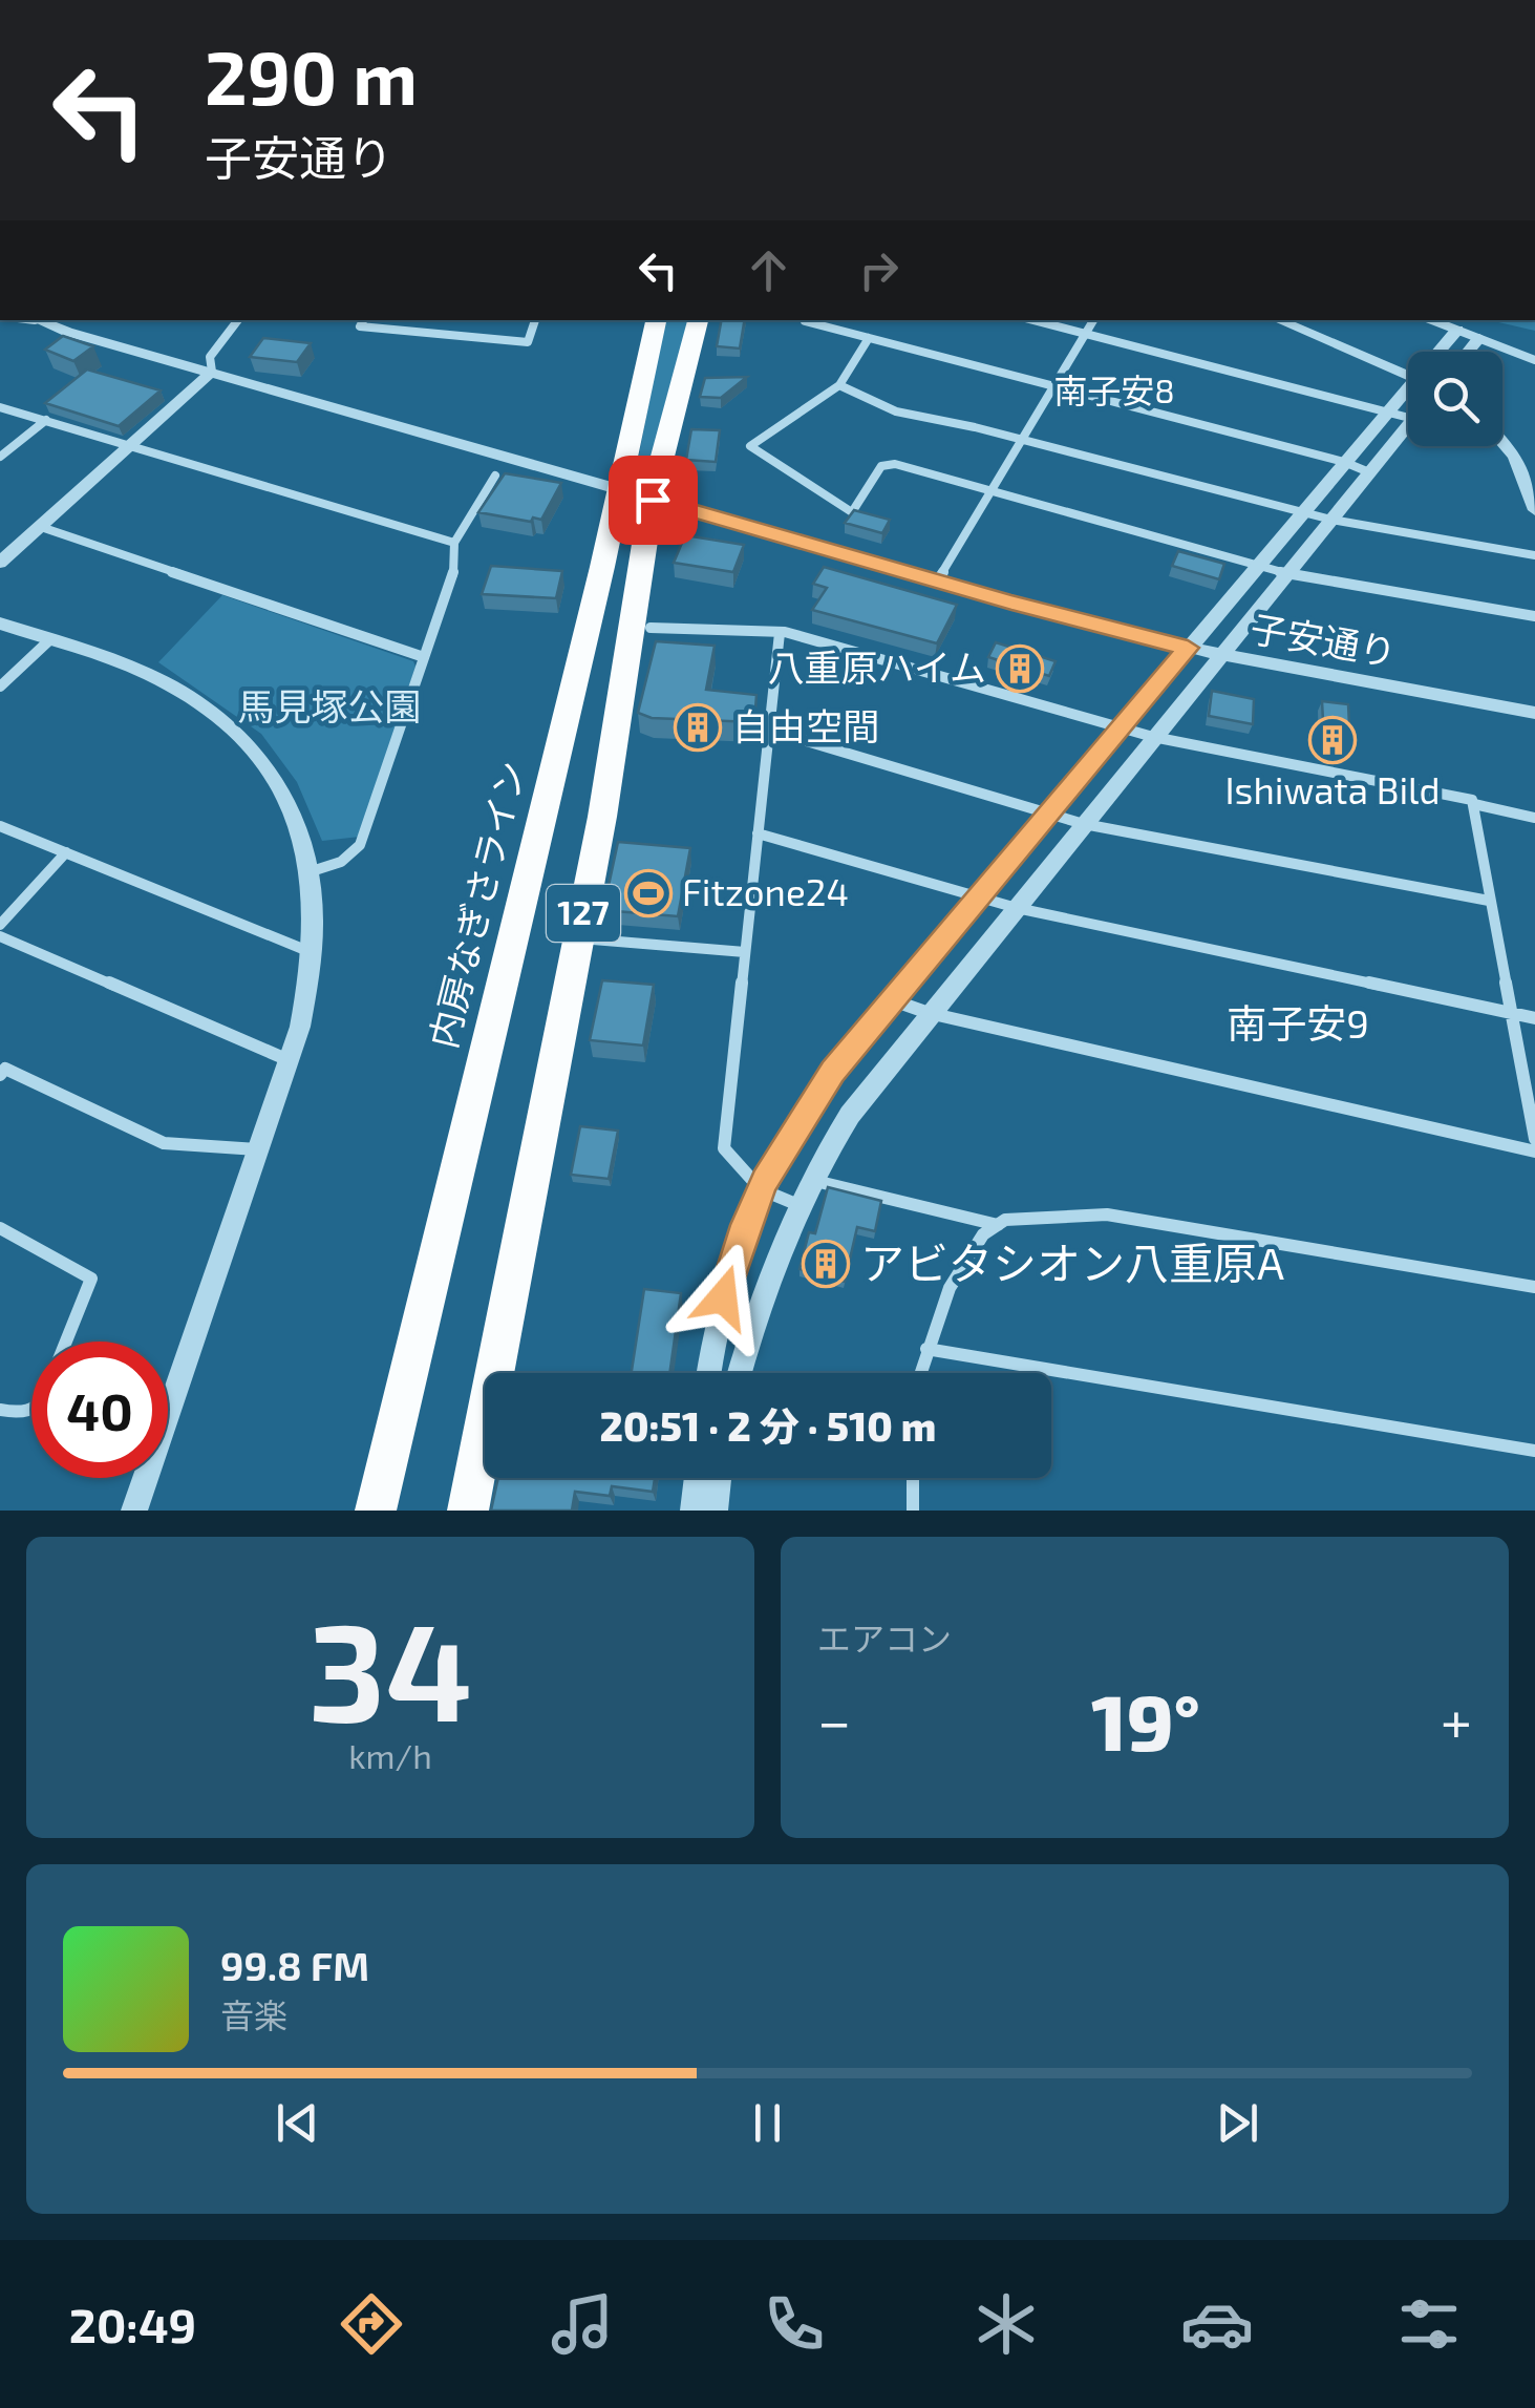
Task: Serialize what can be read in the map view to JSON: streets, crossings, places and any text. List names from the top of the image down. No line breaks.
{"streets":{"highway":["内房なぎさライン","127"],"street":["子安通り"]},"crossings":[["子安通り","内房なぎさライン"],["子安通り","127"]],"districts":["南子安8","南子安9"],"parks":["馬見塚公園"],"places":{"building":["八重原ハイム","自由空間","Ishiwata Bild","アビタシオン八重原A"],"sports":["Fitzone24"]},"page":{"turn":["290 m","子安通り"],"limit":"40","trip":"20:51 · 2 分 · 510 m","tile":[["34","km/h"],"エアコン"],"heat":["−","19°","+"],"song":["99.8 FM","音楽"],"tabs":"20:49"}}
